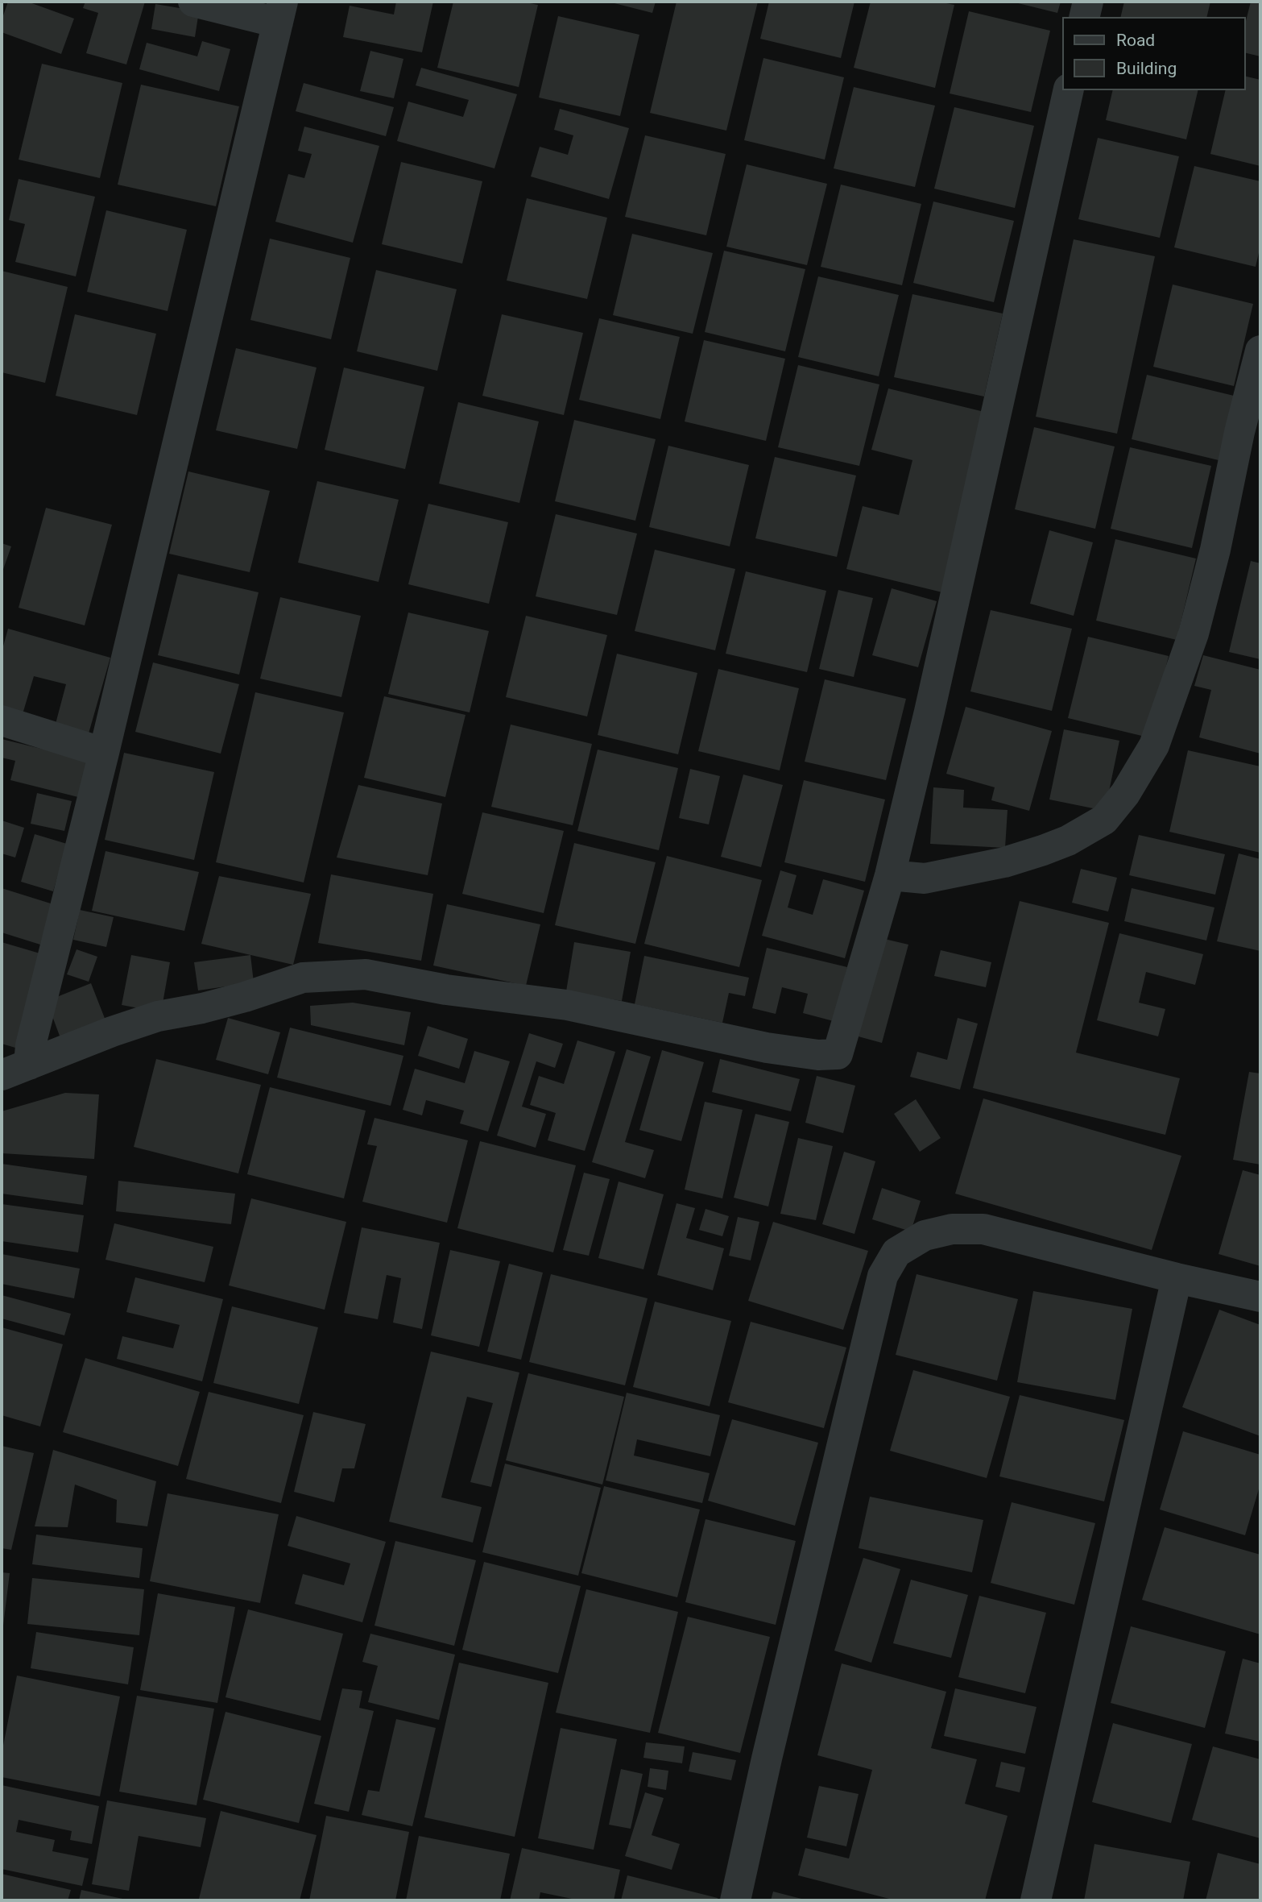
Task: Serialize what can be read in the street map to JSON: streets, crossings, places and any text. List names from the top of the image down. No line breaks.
{"legend":["Road","Building"]}
